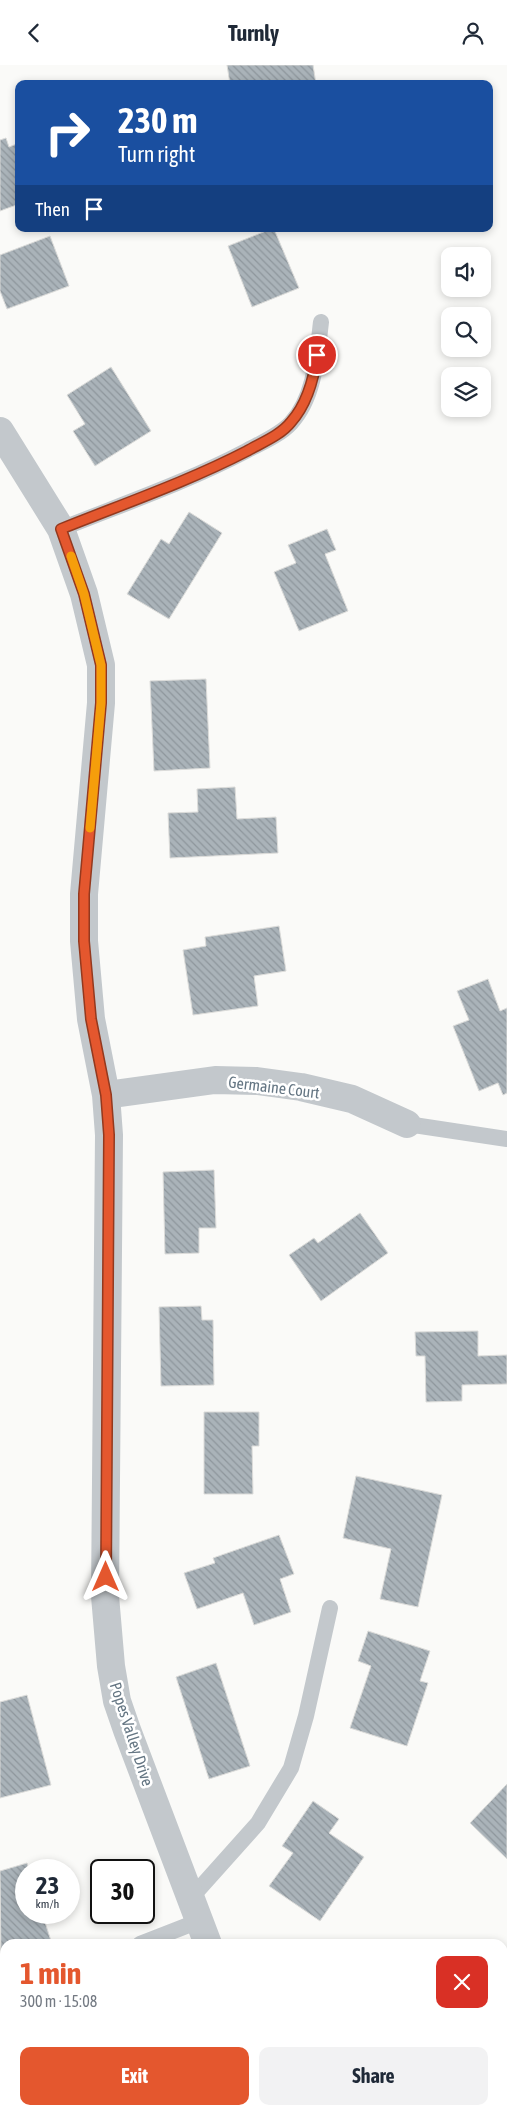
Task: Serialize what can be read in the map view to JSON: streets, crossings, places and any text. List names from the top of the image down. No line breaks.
{"streets":{"street":["Germaine Court","Popes Valley Drive"]},"crossings":[["Germaine Court","Popes Valley Drive"]],"page":{"header":"Turnly","turn":["230 m","Turn right"],"then":"Then","speed":"23 km/h","limit":"30","heading":["1 min","300 m · 15:08"],"buttons":["Exit","Share"]}}
